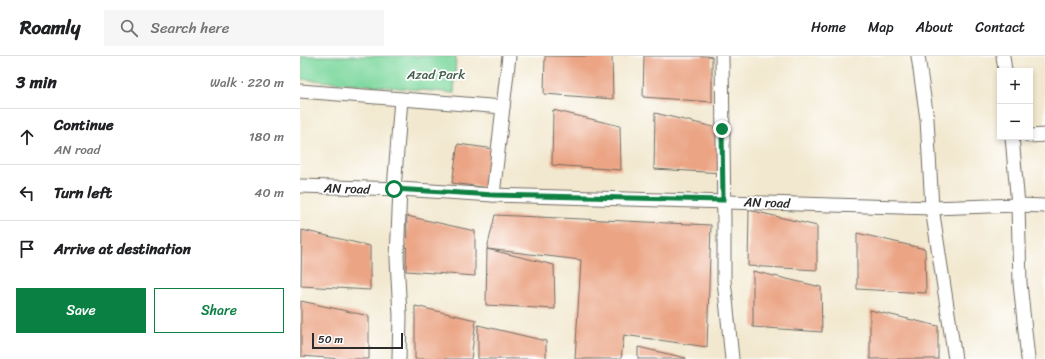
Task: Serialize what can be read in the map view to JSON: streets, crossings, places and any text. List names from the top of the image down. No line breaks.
{"streets":{"street":["AN road"]},"parks":["Azad Park"],"scale_bar":"50 m","page":{"header":"Roamly","search":"Search here","nav":["Home","Map","About","Contact"],"heading":["3 min","Walk · 220 m"],"map_buttons":["+","−"],"list":[["Continue","AN road","180 m"],["Turn left","40 m"],"Arrive at destination"],"buttons":["Save","Share"],"scale":"50 m"}}
